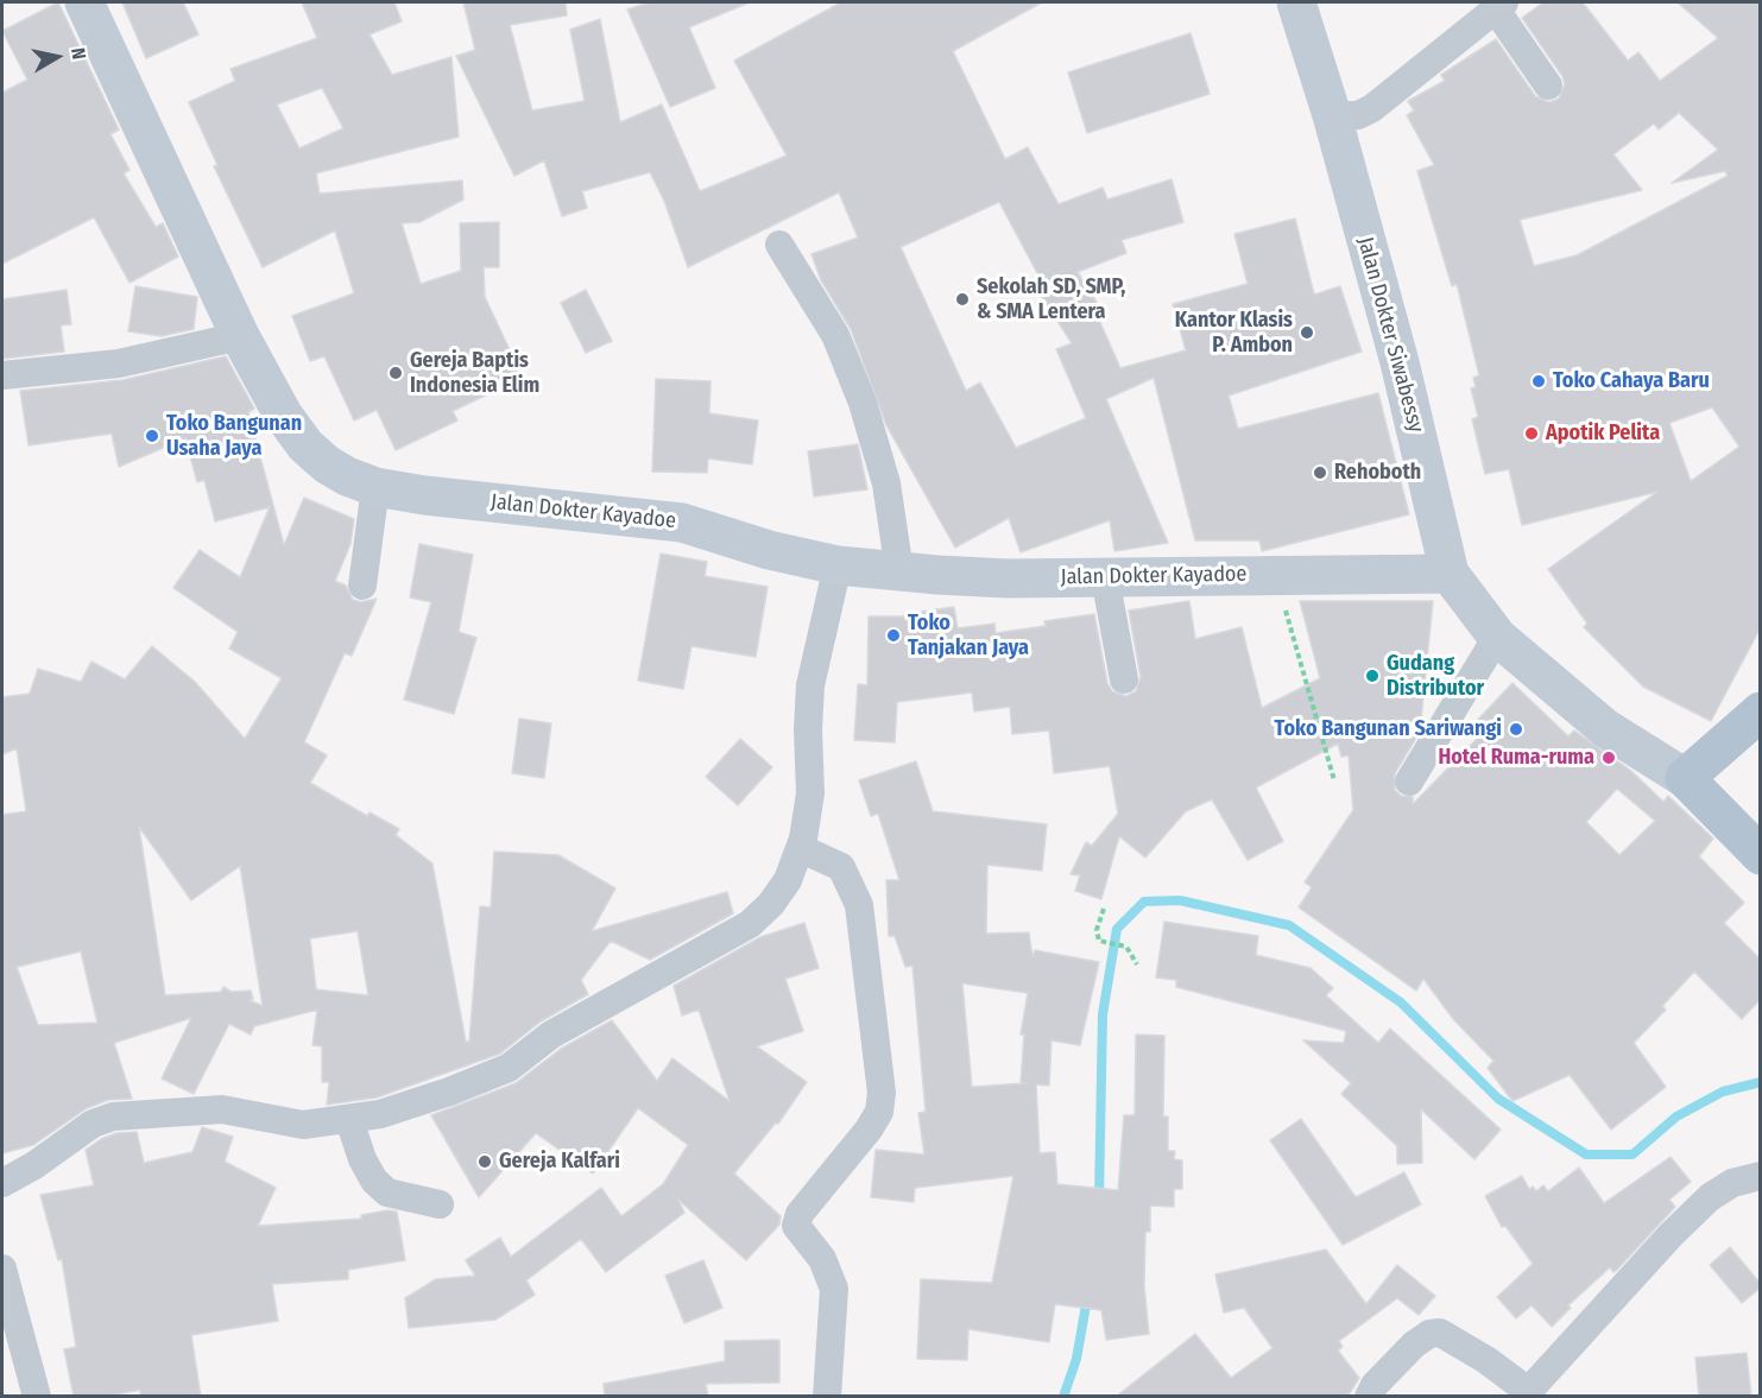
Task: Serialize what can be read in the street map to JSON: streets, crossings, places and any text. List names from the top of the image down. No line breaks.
{"streets":{"street":["Jalan Dokter Siwabessy","Jalan Dokter Kayadoe"]},"crossings":[["Jalan Dokter Siwabessy","Jalan Dokter Kayadoe"]],"places":["Sekolah SD, SMP, & SMA Lentera","Kantor Klasis P. Ambon","Gereja Baptis Indonesia Elim","Toko Cahaya Baru","Apotik Pelita","Toko Bangunan Usaha Jaya","Rehoboth","Toko Tanjakan Jaya","Gudang Distributor","Toko Bangunan Sariwangi","Hotel Ruma-ruma","Gereja Kalfari"],"north":"right"}
